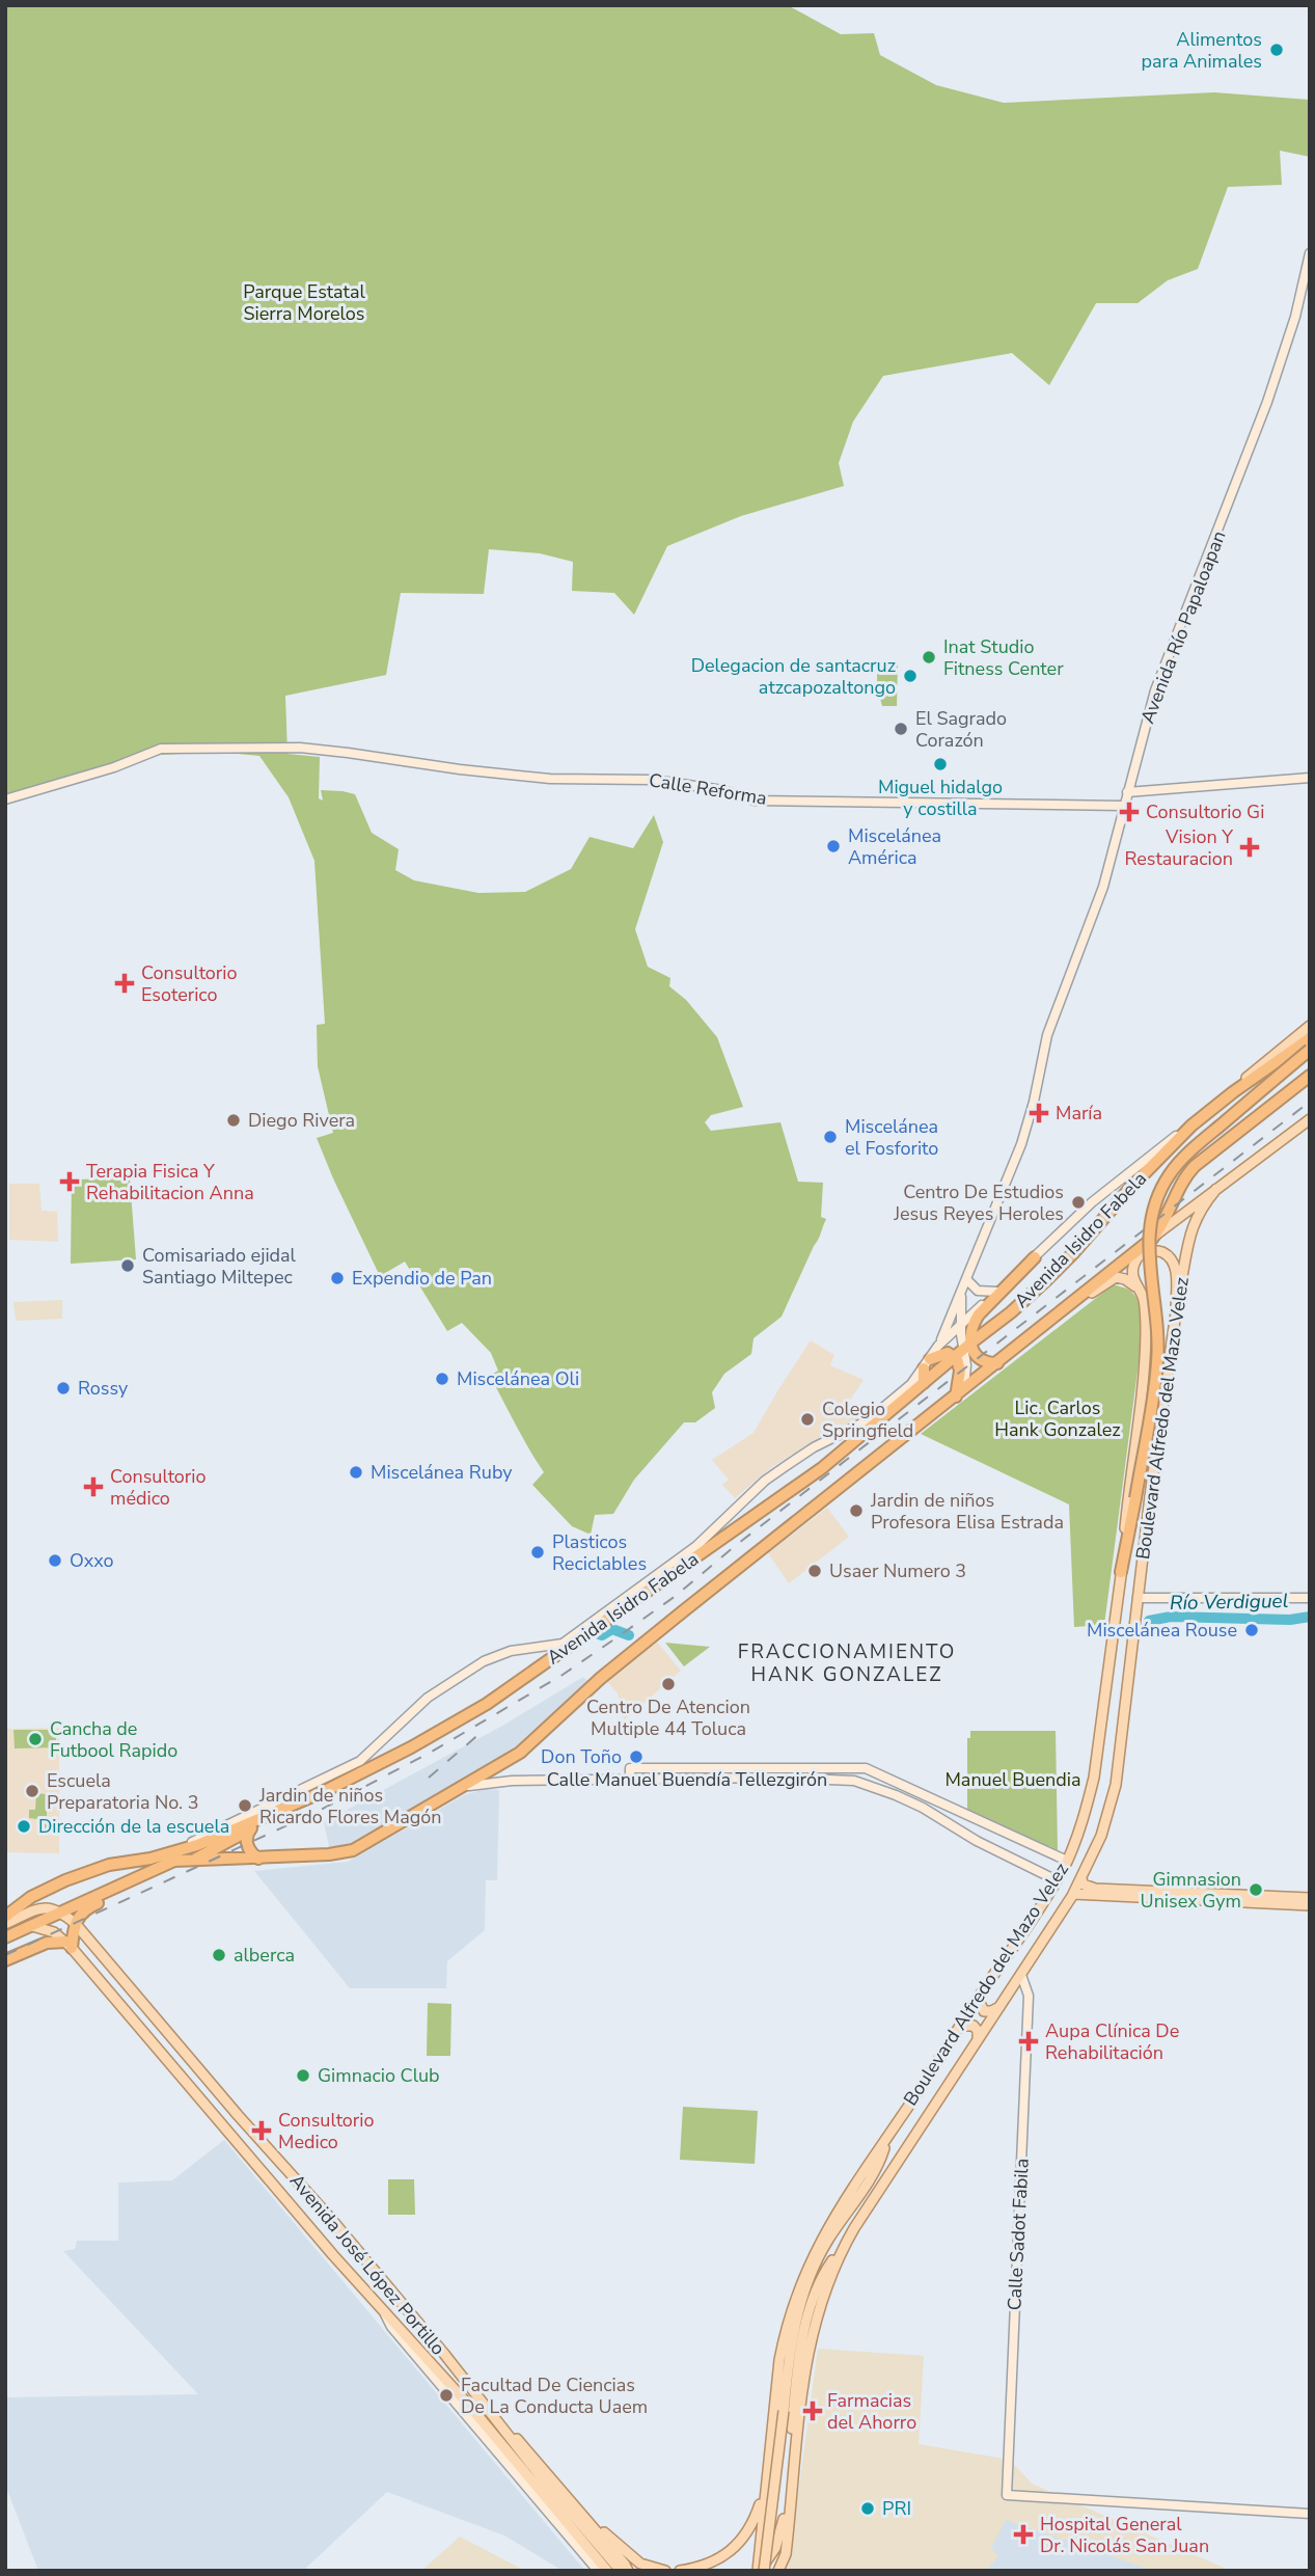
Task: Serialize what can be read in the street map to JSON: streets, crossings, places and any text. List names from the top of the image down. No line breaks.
{"streets":{"highway":["Avenida Isidro Fabela","Boulevard Alfredo del Mazo Velez"],"main road":["Avenida Río Papaloapan","Calle Reforma","Calle Manuel Buendía Tellezgirón","Calle Sadot Fabila","Avenida José López Portillo"]},"crossings":[["Avenida Río Papaloapan","Calle Reforma"],["Avenida Río Papaloapan","Avenida Isidro Fabela"],["Avenida Isidro Fabela","Calle Manuel Buendía Tellezgirón"],["Avenida Isidro Fabela","Avenida José López Portillo"],["Boulevard Alfredo del Mazo Velez","Calle Manuel Buendía Tellezgirón"],["Boulevard Alfredo del Mazo Velez","Calle Sadot Fabila"]],"districts":["FRACCIONAMIENTO HANK GONZALEZ"],"water":["Río Verdiguel"],"parks":["Parque Estatal Sierra Morelos","Lic. Carlos Hank Gonzalez","Manuel Buendia"],"places":{"other":["Alimentos para Animales","Inat Studio Fitness Center","Delegacion de santacruz atzcapozaltongo","El Sagrado Corazón","Miguel hidalgo y costilla","Miscelánea América","Diego Rivera","Miscelánea el Fosforito","Centro De Estudios Jesus Reyes Heroles","Comisariado ejidal Santiago Miltepec","Expendio de Pan","Miscelánea Oli","Rossy","Colegio Springfield","Miscelánea Ruby","Jardin de niños Profesora Elisa Estrada","Plasticos Reciclables","Oxxo","Usaer Numero 3","Miscelánea Rouse","Centro De Atencion Multiple 44 Toluca","Cancha de Futbool Rapido","Don Toño","Escuela Preparatoria No. 3","Jardin de niños Ricardo Flores Magón","Dirección de la escuela","Gimnasion Unisex Gym","alberca","Gimnacio Club","Facultad De Ciencias De La Conducta Uaem","PRI"],"health":["Consultorio Gi","Vision Y Restauracion","Consultorio Esoterico","María","Terapia Fisica Y Rehabilitacion Anna","Consultorio médico","Aupa Clínica De Rehabilitación","Consultorio Medico","Farmacias del Ahorro","Hospital General Dr. Nicolás San Juan"]}}
